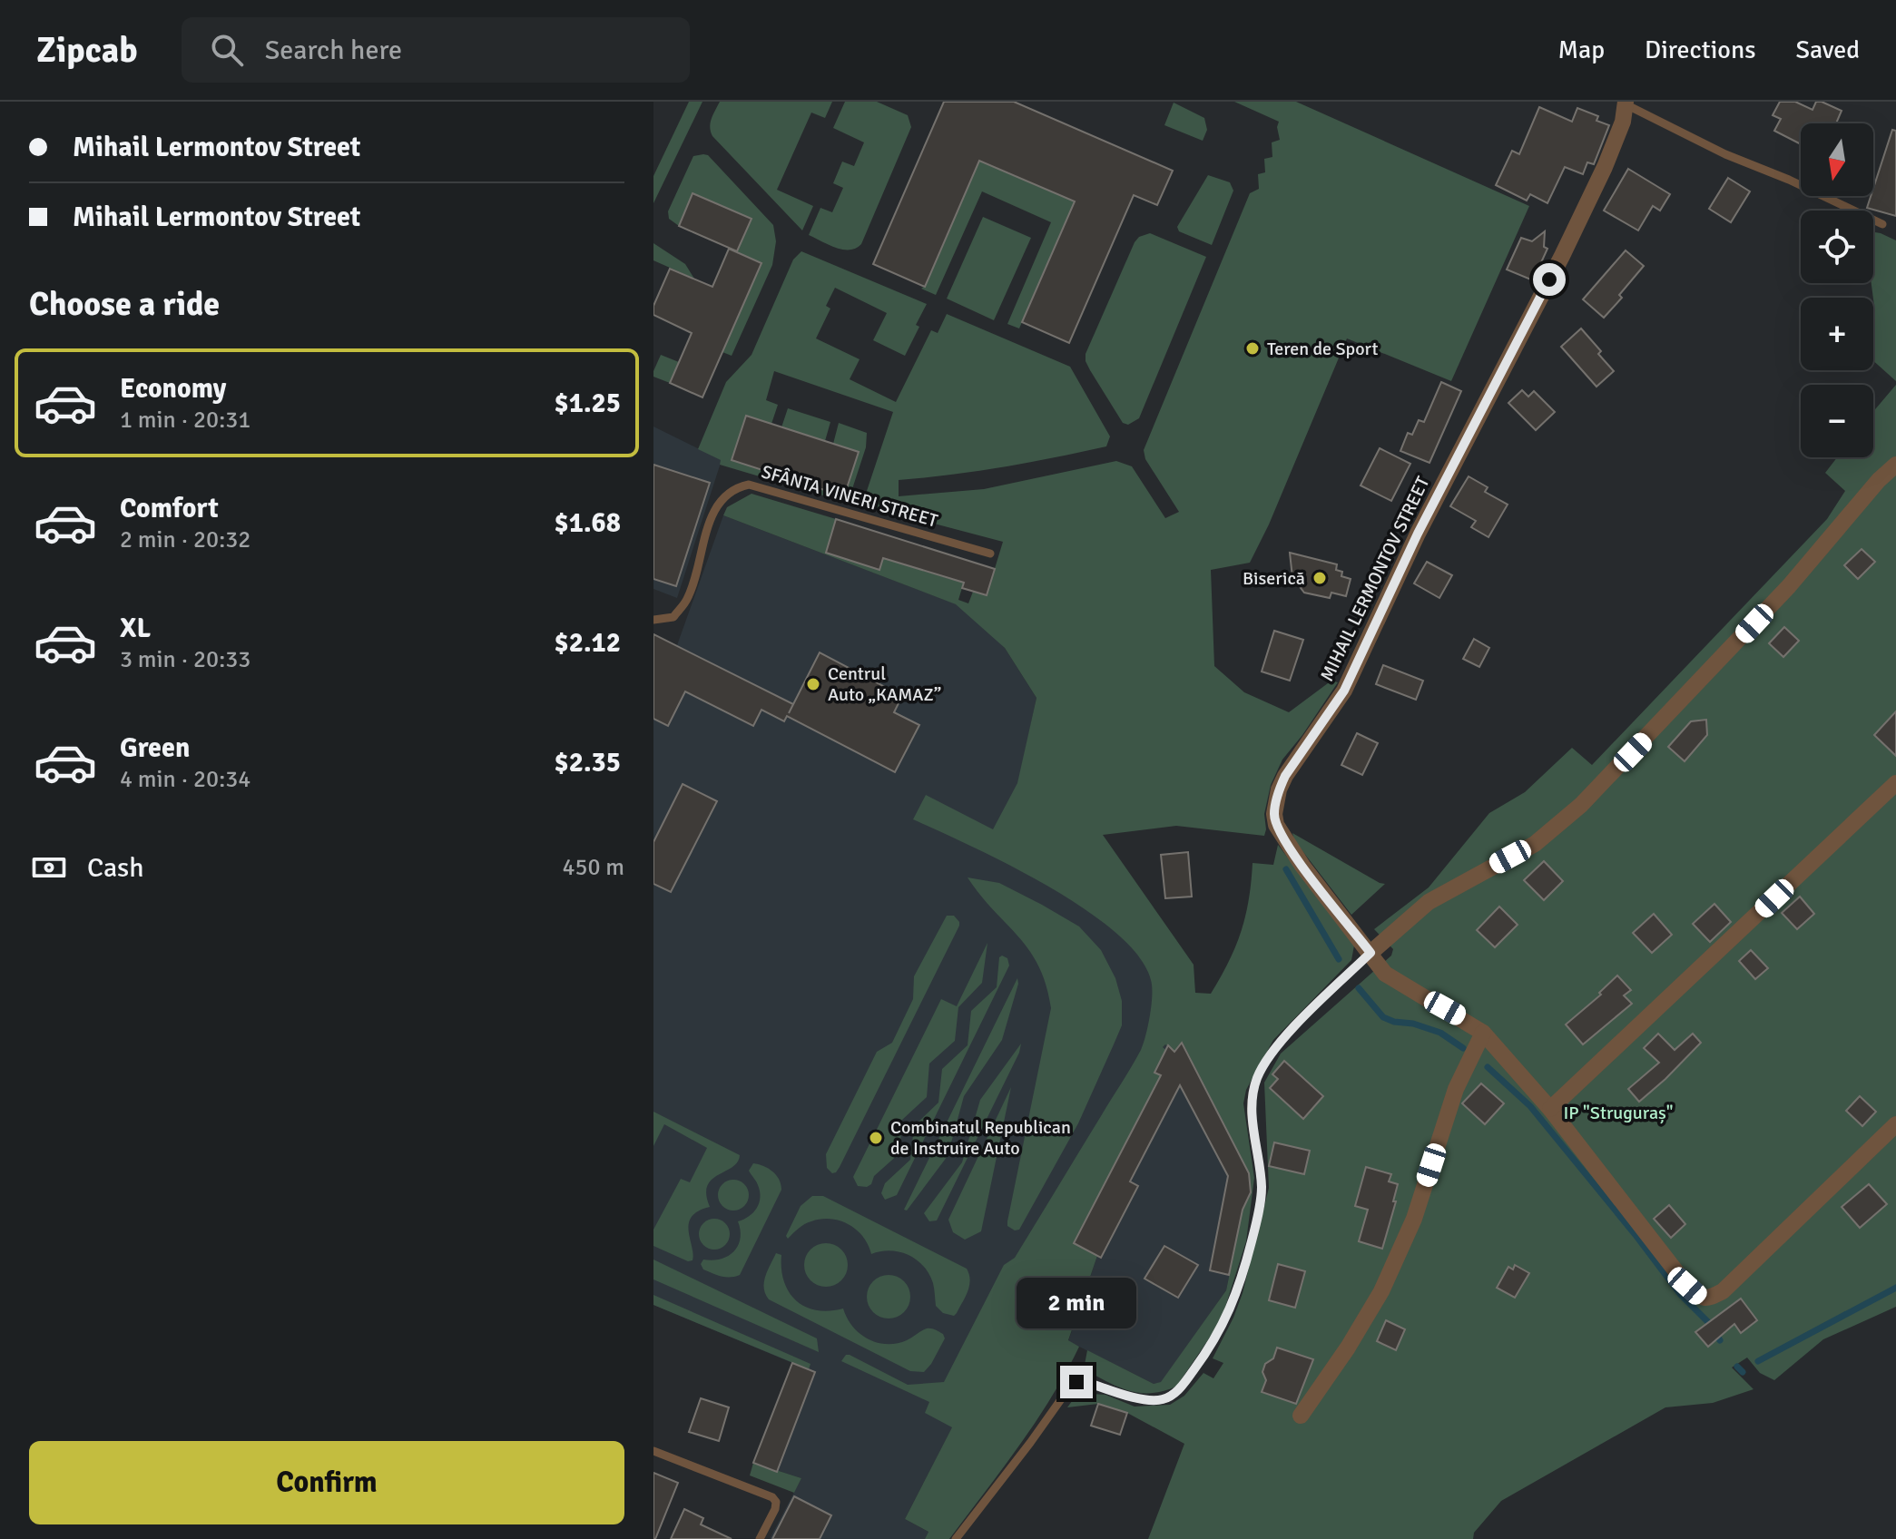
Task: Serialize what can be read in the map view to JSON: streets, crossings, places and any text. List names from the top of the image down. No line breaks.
{"streets":{"street":["MIHAIL LERMONTOV STREET"],"lane":["SFÂNTA VINERI STREET"]},"parks":["IP \"Struguraș\""],"places":["Teren de Sport","Biserică","Centrul Auto „KAMAZ”","Combinatul Republican de Instruire Auto"],"north":"bottom","page":{"header":"Zipcab","search":"Search here","nav":["Map","Directions","Saved"],"banner":["Mihail Lermontov Street","Mihail Lermontov Street"],"map_buttons":["+","−"],"heading":"Choose a ride","list":[{"name":"Economy","note":"1 min · 20:31","value":"$1.25"},{"name":"Comfort","note":"2 min · 20:32","value":"$1.68"},{"name":"XL","note":"3 min · 20:33","value":"$2.12"},{"name":"Green","note":"4 min · 20:34","value":"$2.35"}],"pay":["Cash","450 m"],"bubble":"2 min","buttons":"Confirm"}}
